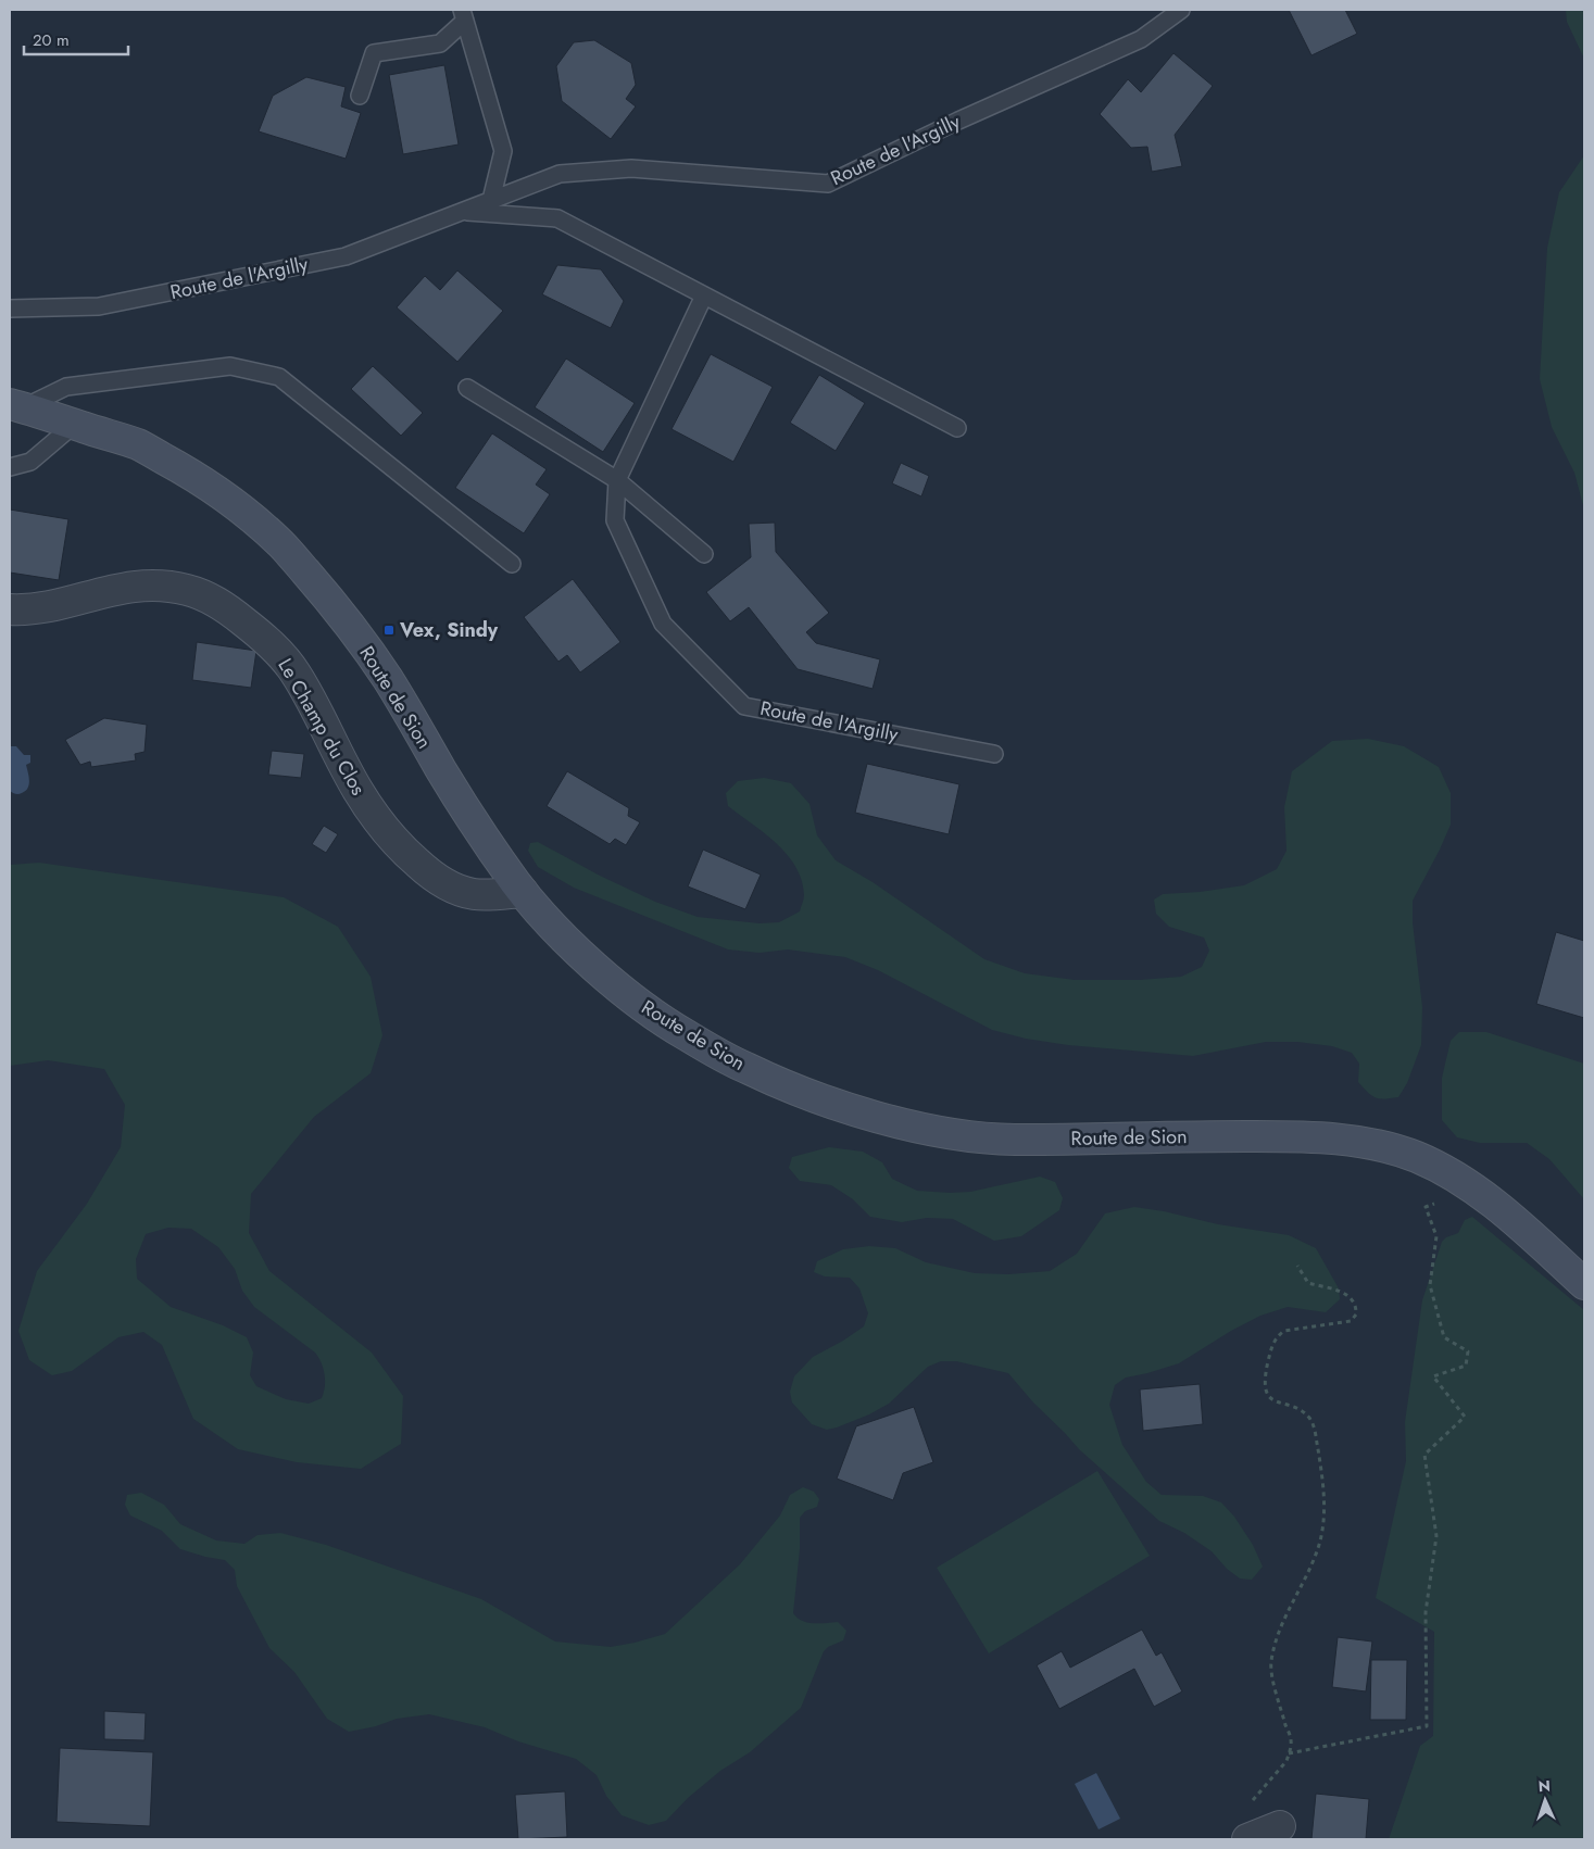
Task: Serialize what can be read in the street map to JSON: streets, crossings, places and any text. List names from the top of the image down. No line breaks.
{"streets":{"main road":["Route de Sion"],"street":["Le Champ du Clos"],"lane":["Route de l'Argilly"]},"crossings":[["Route de Sion","Le Champ du Clos"]],"places":{"transit":["Vex, Sindy"]},"scale_bar":"20 m","north":"top"}
